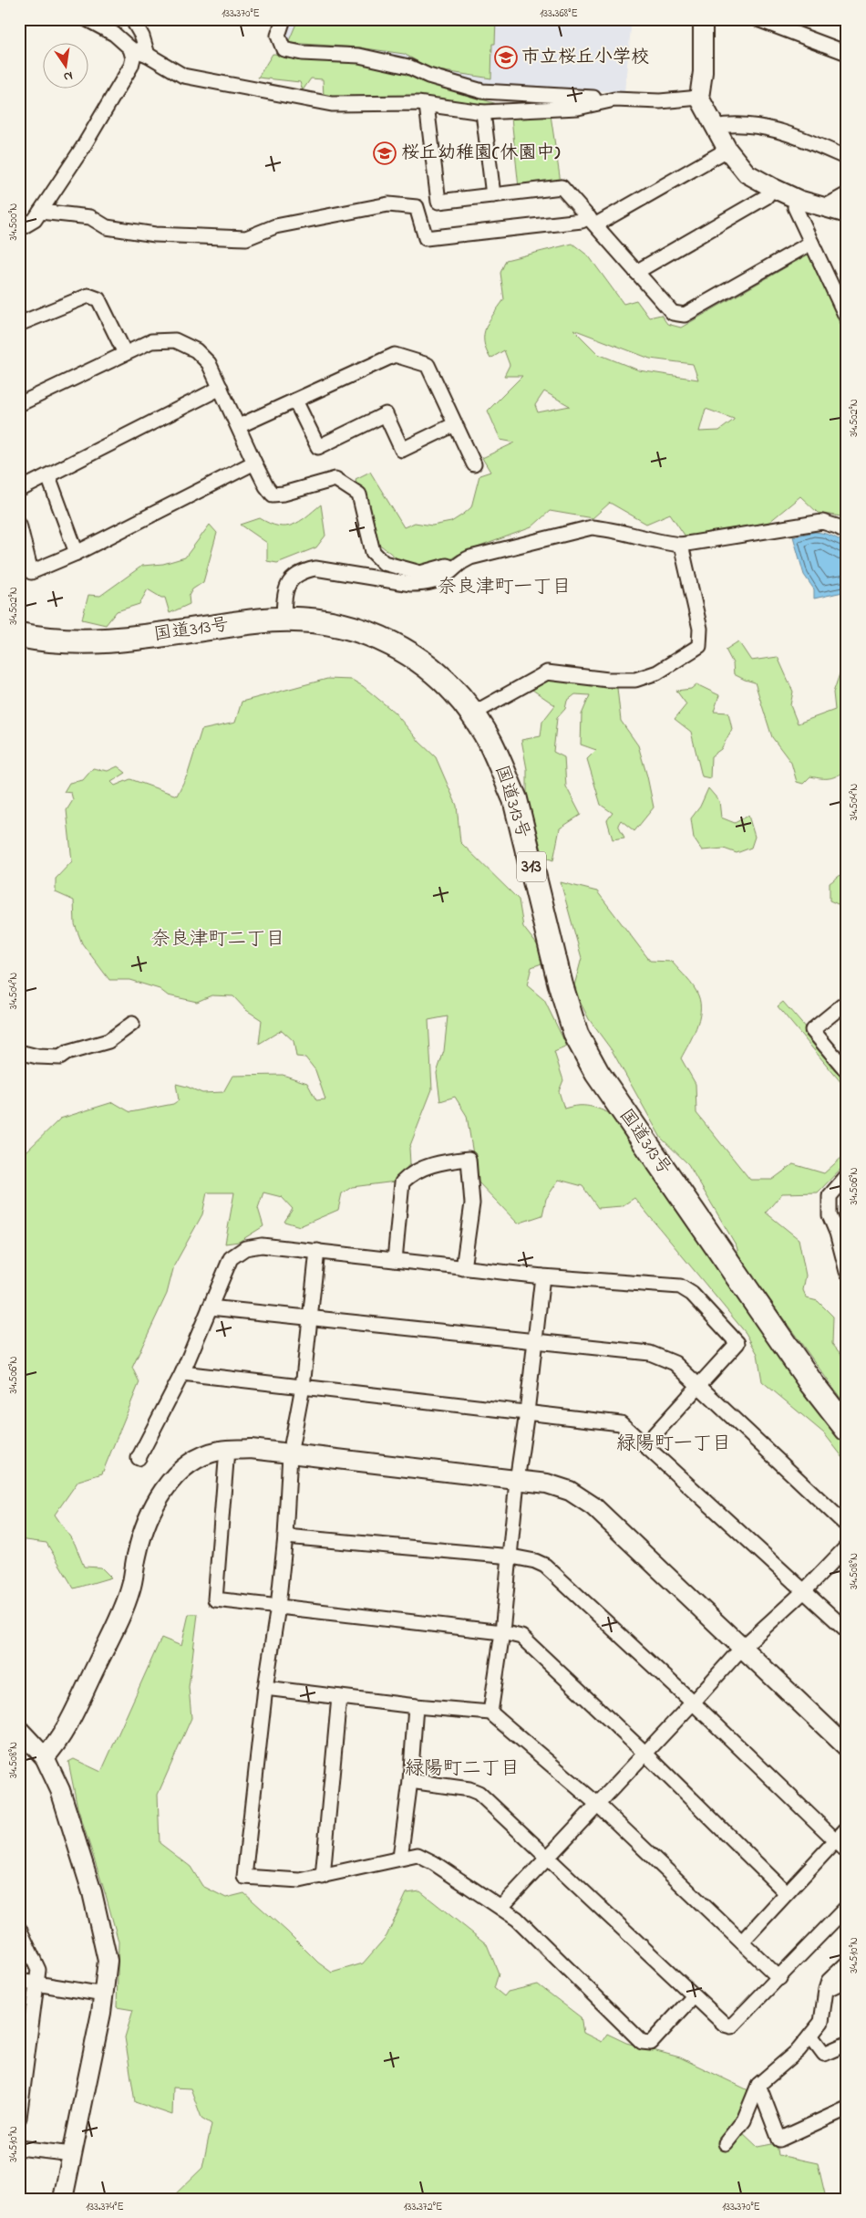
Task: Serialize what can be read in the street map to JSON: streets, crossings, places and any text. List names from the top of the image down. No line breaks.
{"streets":{"highway":["国道313号","313"]},"districts":["奈良津町一丁目","奈良津町二丁目","緑陽町一丁目","緑陽町二丁目"],"places":{"school or university":["市立桜丘小学校","桜丘幼稚園(休園中)"]},"north":"bottom","coordinates":["133.370°E","133.368°E","34.500°N","34.502°N","34.504°N","34.506°N","34.508°N","34.510°N","133.374°E","133.372°E"]}
